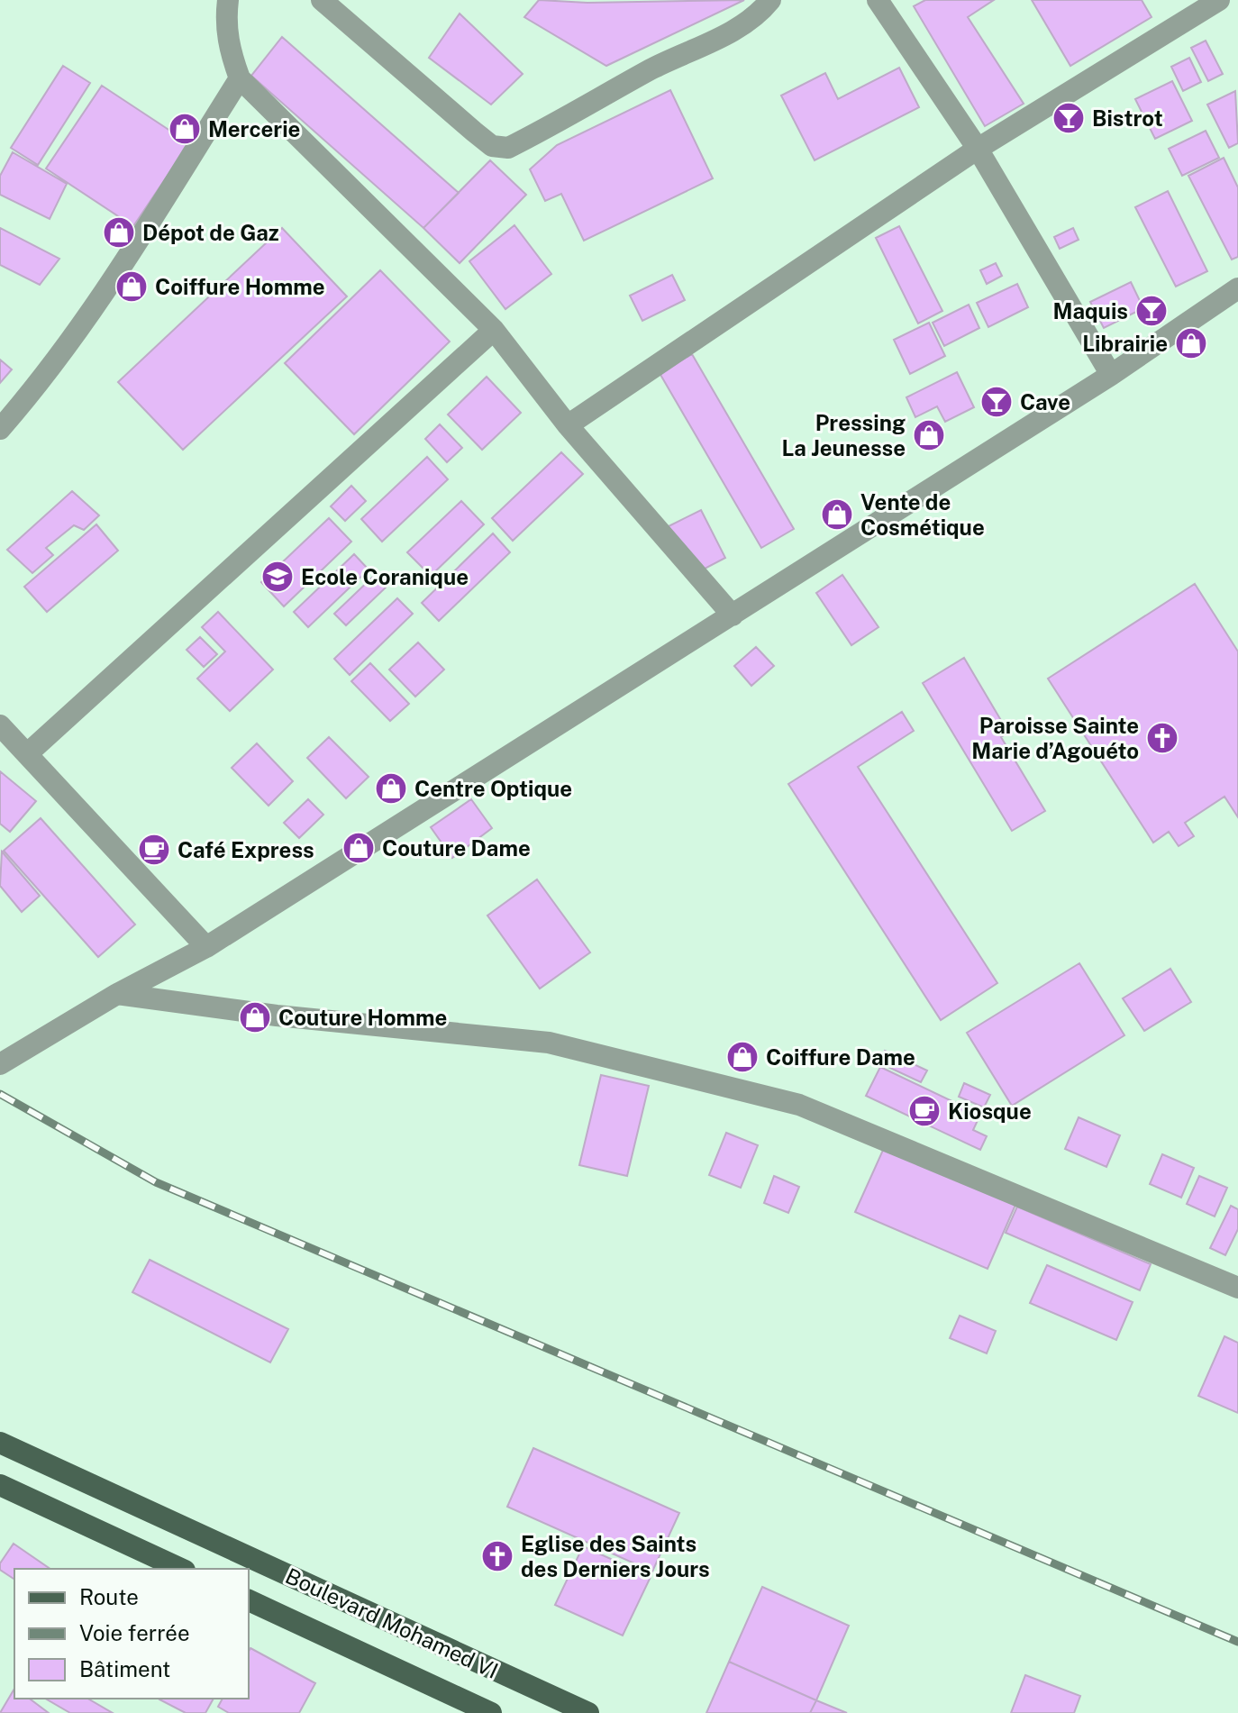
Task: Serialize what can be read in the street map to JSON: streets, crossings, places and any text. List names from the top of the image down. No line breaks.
{"streets":{"main road":["Boulevard Mohamed VI"]},"places":{"bar":["Bistrot","Maquis","Cave"],"shop":["Mercerie","Dépot de Gaz","Coiffure Homme","Librairie","Pressing La Jeunesse","Vente de Cosmétique","Centre Optique","Couture Dame","Couture Homme","Coiffure Dame"],"school or university":["Ecole Coranique"],"church":["Paroisse Sainte Marie d’Agouéto","Eglise des Saints des Derniers Jours"],"cafe":["Café Express","Kiosque"]},"legend":["Route","Voie ferrée","Bâtiment"]}
